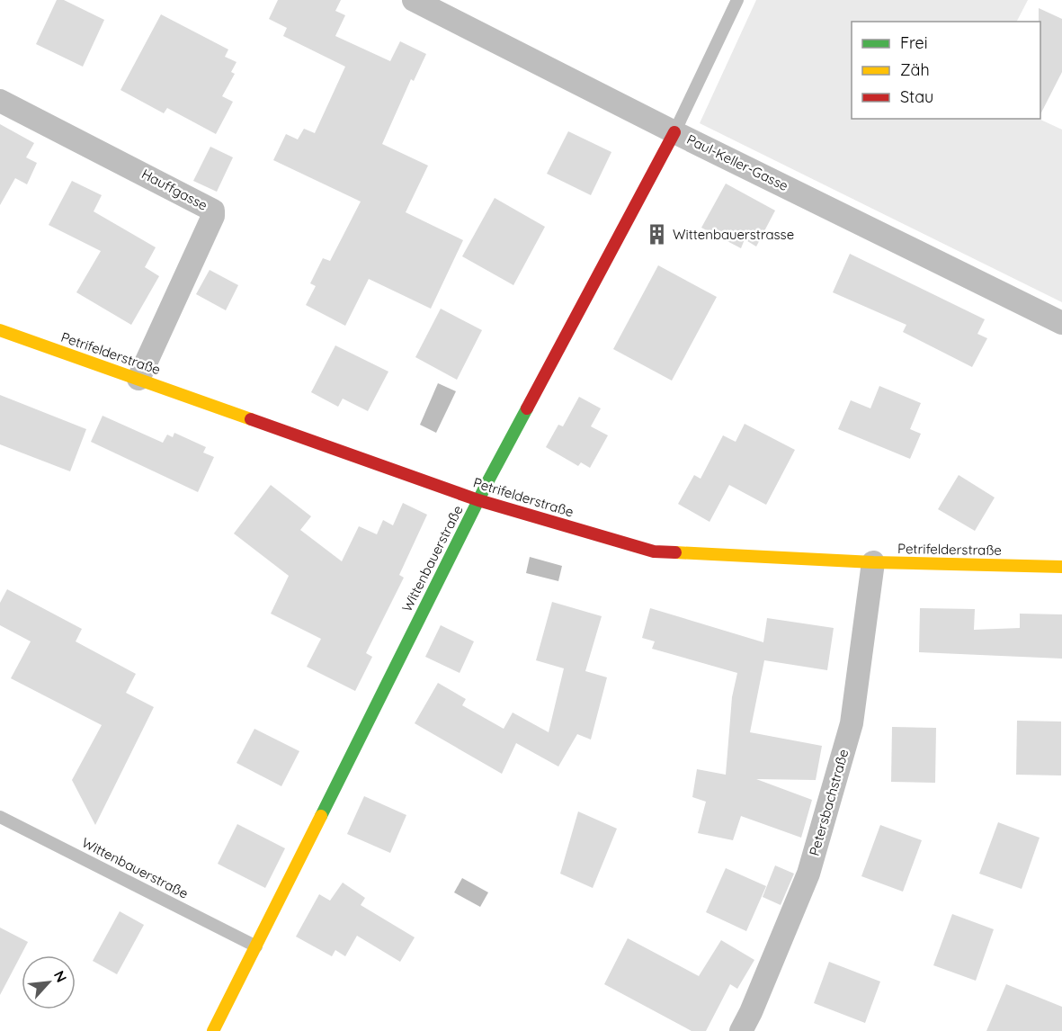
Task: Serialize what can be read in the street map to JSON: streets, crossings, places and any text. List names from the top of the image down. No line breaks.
{"streets":{"main road":["Petrifelderstraße","Wittenbauerstraße"],"street":["Paul-Keller-Gasse","Hauffgasse","Petersbachstraße"]},"crossings":[["Paul-Keller-Gasse","Wittenbauerstraße"],["Hauffgasse","Petrifelderstraße"],["Petrifelderstraße","Wittenbauerstraße"],["Petrifelderstraße","Petersbachstraße"]],"places":{"building":["Wittenbauerstrasse"]},"legend":["Frei","Zäh","Stau"],"north":"top right"}
